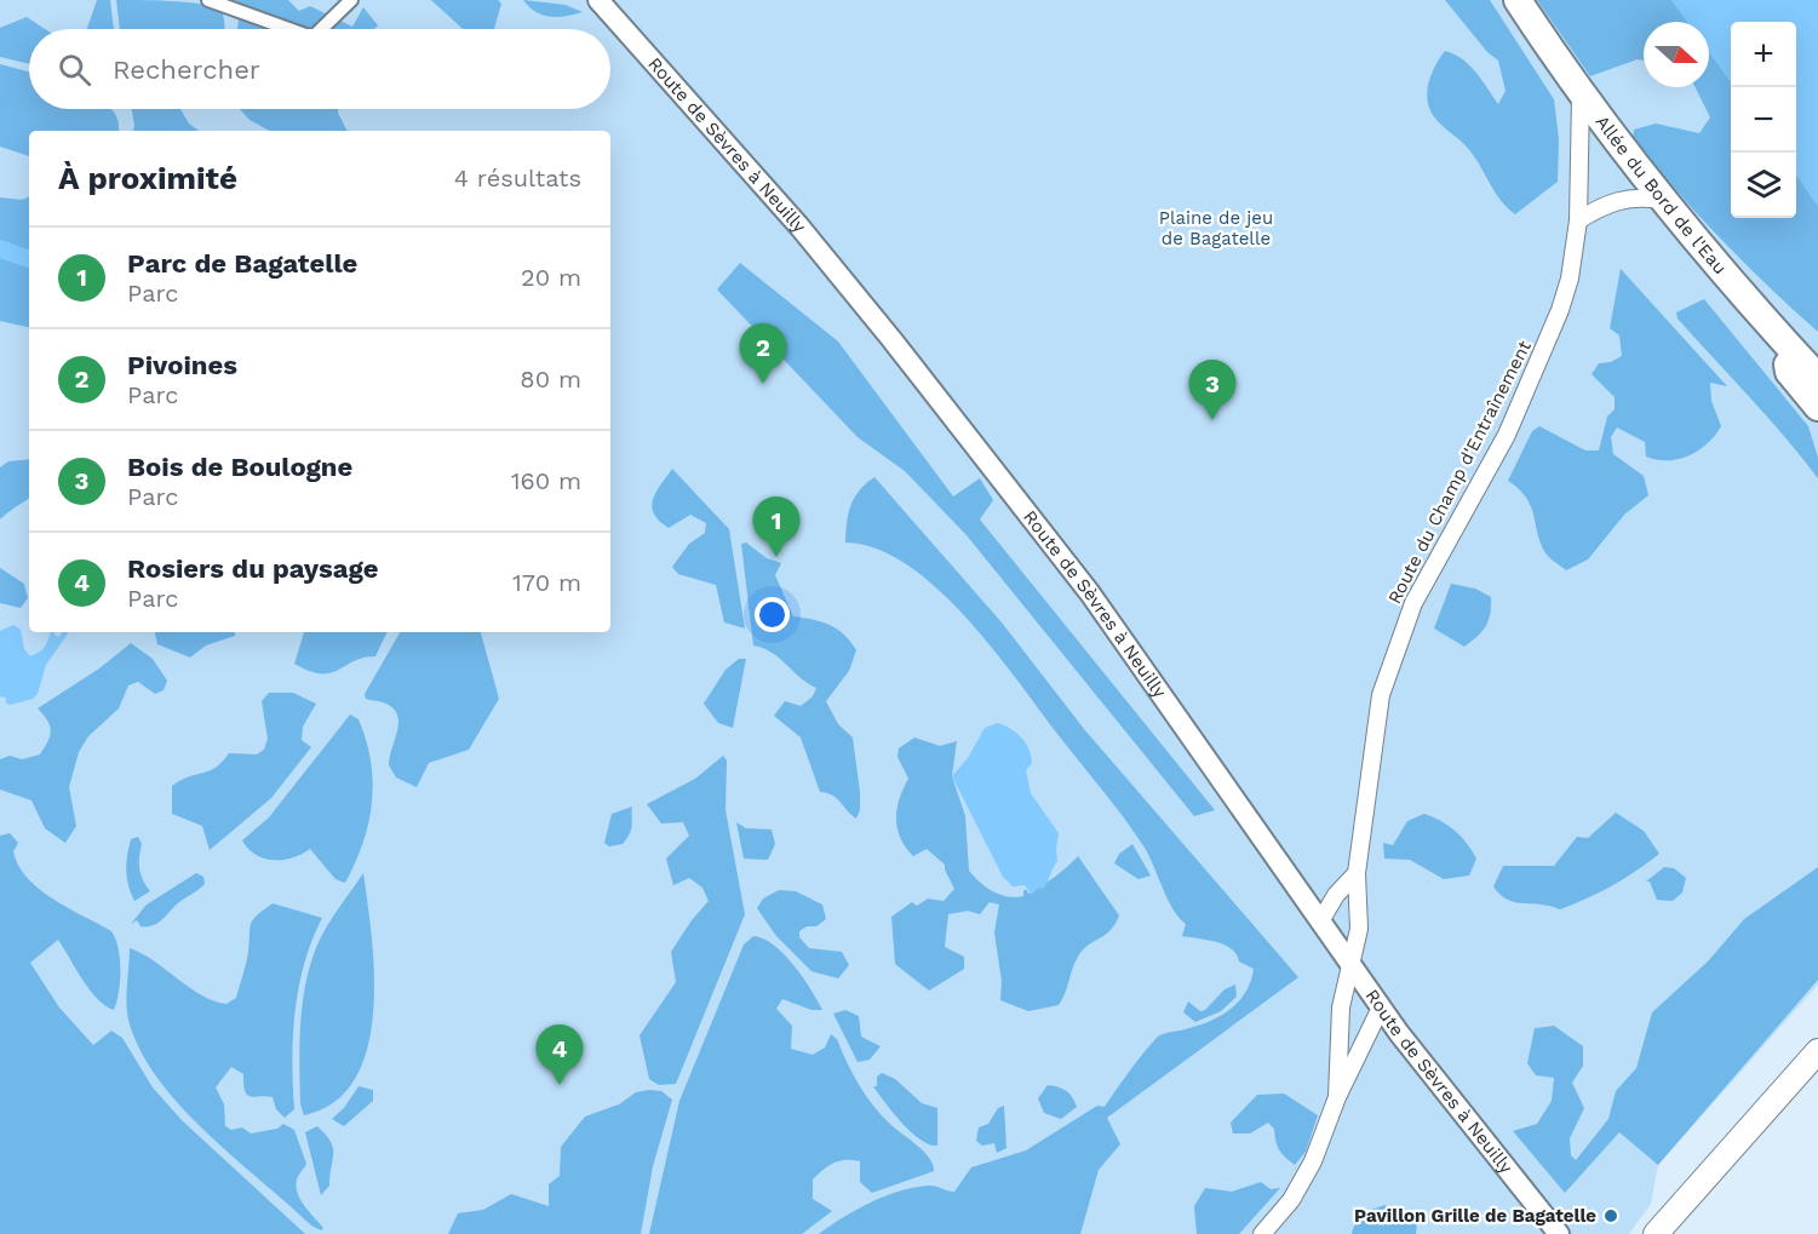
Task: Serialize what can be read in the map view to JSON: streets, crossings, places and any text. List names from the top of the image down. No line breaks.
{"streets":{"main road":["Allée du Bord de l'Eau"],"street":["Route de Sèvres à Neuilly","Route du Champ d'Entraînement"]},"crossings":[["Route de Sèvres à Neuilly","Route du Champ d'Entraînement"],["Allée du Bord de l'Eau","Route du Champ d'Entraînement"]],"parks":["Plaine de jeu de Bagatelle"],"places":["Pavillon Grille de Bagatelle"],"north":"right","page":{"map_buttons":["+","−"],"search":"Rechercher","heading":["À proximité","4 résultats"],"list":[{"mark":"1","name":"Parc de Bagatelle","note":"Parc","value":"20 m"},{"mark":"2","name":"Pivoines","note":"Parc","value":"80 m"},{"mark":"3","name":"Bois de Boulogne","note":"Parc","value":"160 m"},{"mark":"4","name":"Rosiers du paysage","note":"Parc","value":"170 m"}],"pins":["2","3","1","4"]}}
